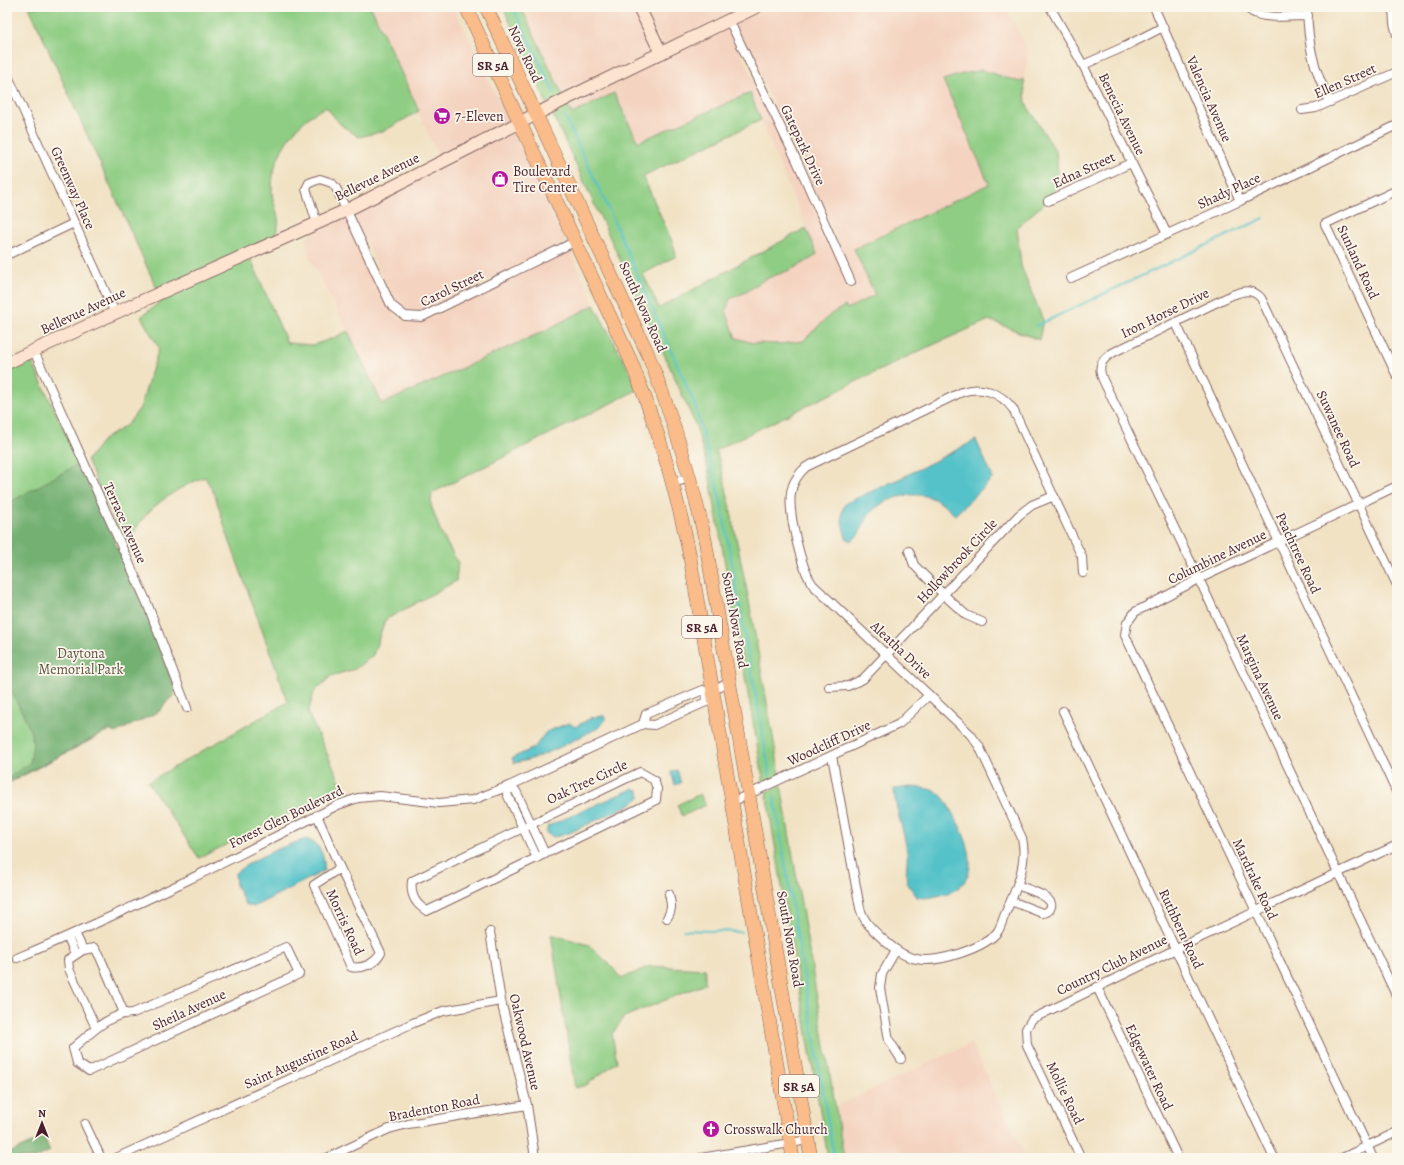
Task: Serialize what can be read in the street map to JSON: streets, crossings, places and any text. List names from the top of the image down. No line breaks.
{"streets":{"main road":["Nova Road","SR 5A","South Nova Road"],"street":["Ellen Street","Valencia Avenue","Benecia Avenue","Gatepark Drive","Edna Street","Bellevue Avenue","Greenway Place","Shady Place","Sunland Road","Carol Street","Iron Horse Drive","Suwanee Road","Terrace Avenue","Peachtree Road","Columbine Avenue","Hollowbrook Circle","Aleatha Drive","Margina Avenue","Woodcliff Drive","Oak Tree Circle","Forest Glen Boulevard","Mardrake Road","Morris Road","Ruthbern Road","Country Club Avenue","Sheila Avenue","Oakwood Avenue","Saint Augustine Road","Edgewater Road","Mollie Road","Bradenton Road"]},"crossings":[["Nova Road","Bellevue Avenue"],["Nova Road","South Nova Road"],["SR 5A","Bellevue Avenue"],["SR 5A","South Nova Road"],["Valencia Avenue","Shady Place"],["Benecia Avenue","Edna Street"],["Benecia Avenue","Shady Place"],["Gatepark Drive","Bellevue Avenue"],["Bellevue Avenue","Greenway Place"],["Bellevue Avenue","Carol Street"],["Bellevue Avenue","South Nova Road"],["Bellevue Avenue","Terrace Avenue"],["Carol Street","South Nova Road"],["South Nova Road","Woodcliff Drive"],["South Nova Road","Forest Glen Boulevard"],["Iron Horse Drive","Suwanee Road"],["Iron Horse Drive","Peachtree Road"],["Iron Horse Drive","Margina Avenue"],["Suwanee Road","Columbine Avenue"],["Peachtree Road","Columbine Avenue"],["Columbine Avenue","Margina Avenue"],["Columbine Avenue","Mardrake Road"],["Hollowbrook Circle","Aleatha Drive"],["Aleatha Drive","Woodcliff Drive"],["Margina Avenue","Country Club Avenue"],["Forest Glen Boulevard","Morris Road"],["Mardrake Road","Country Club Avenue"],["Ruthbern Road","Country Club Avenue"],["Country Club Avenue","Edgewater Road"],["Country Club Avenue","Mollie Road"],["Oakwood Avenue","Saint Augustine Road"],["Oakwood Avenue","Bradenton Road"]],"parks":["Daytona Memorial Park"],"places":{"supermarket":["7-Eleven"],"shop":["Boulevard Tire Center"],"church":["Crosswalk Church"]},"north":"top"}
